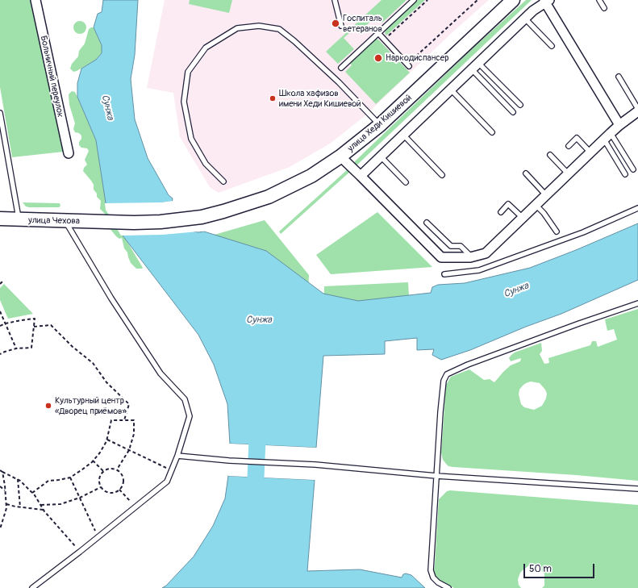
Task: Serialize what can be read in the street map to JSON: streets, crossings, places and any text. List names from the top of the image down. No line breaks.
{"streets":{"main road":["улица Хеди Кишиевой","улица Чехова"],"street":["Больничный переулок"]},"crossings":[["улица Хеди Кишиевой","улица Чехова"]],"water":["Сунжа"],"places":["Госпиталь ветеранов","Наркодиспансер","Школа хафизов имени Хеди Кишиевой","Культурный центр «Дворец приёмов»"],"scale_bar":"50 m"}
